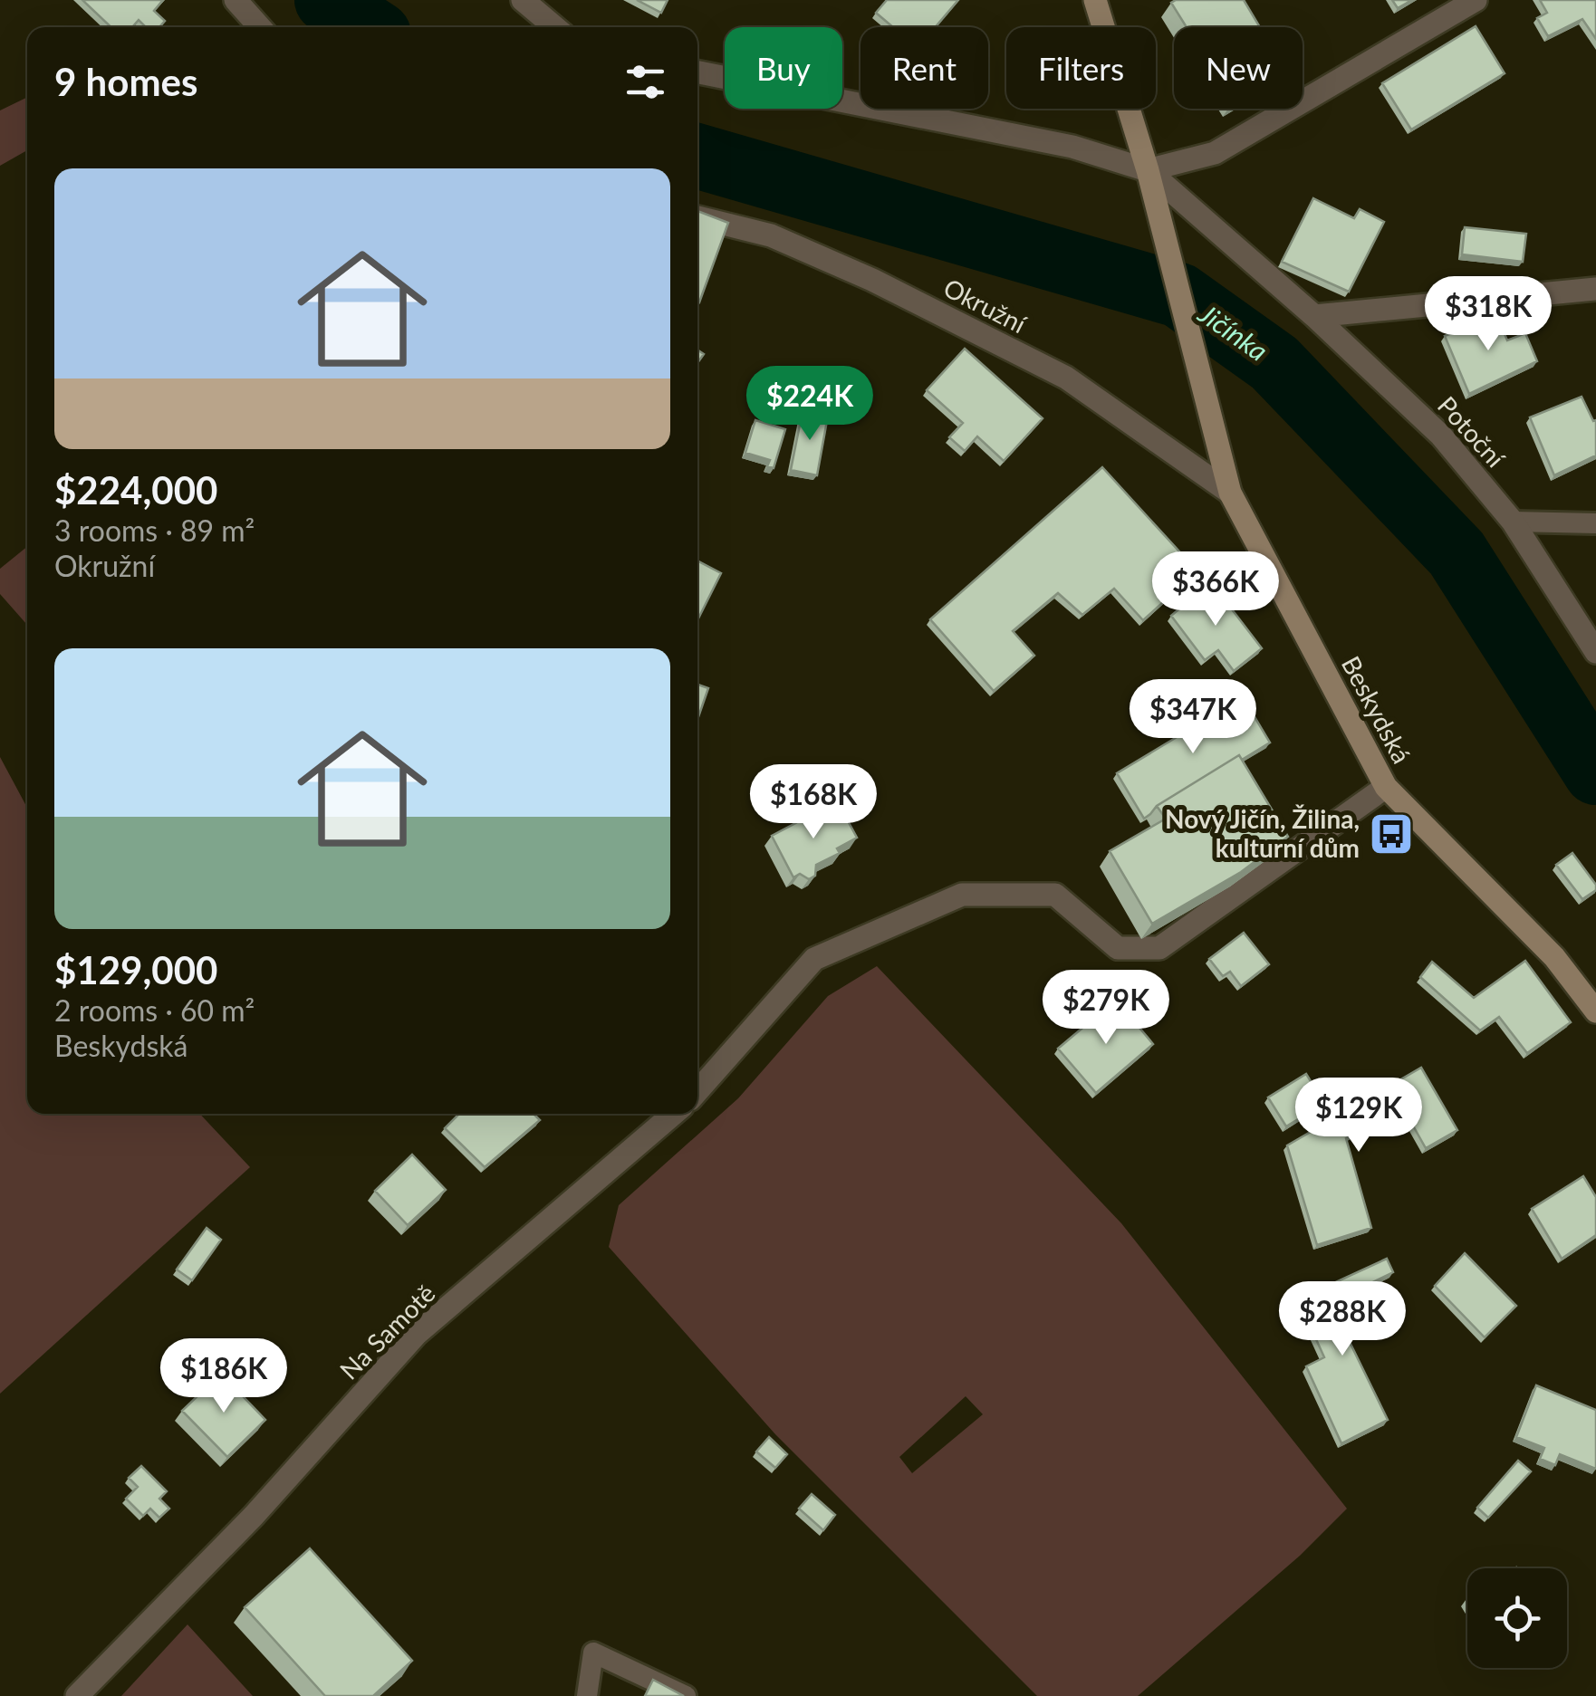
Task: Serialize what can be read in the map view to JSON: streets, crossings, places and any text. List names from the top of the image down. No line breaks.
{"streets":{"street":["Okružní","Potoční","Beskydská","Na Samotě"]},"crossings":[["Okružní","Beskydská"],["Potoční","Beskydská"]],"water":["Jičínka"],"places":{"bus stop":["Nový Jičín, Žilina, kulturní dům"]},"page":{"chip":["Buy","Rent","Filters","New"],"heading":"9 homes","list":[{"name":"$224,000","note":"3 rooms · 89 m² · Okružní"},{"name":"$129,000","note":"2 rooms · 60 m² · Beskydská"}],"price":["$318K","$224K","$366K","$347K","$168K","$279K","$129K","$288K","$186K"]}}
